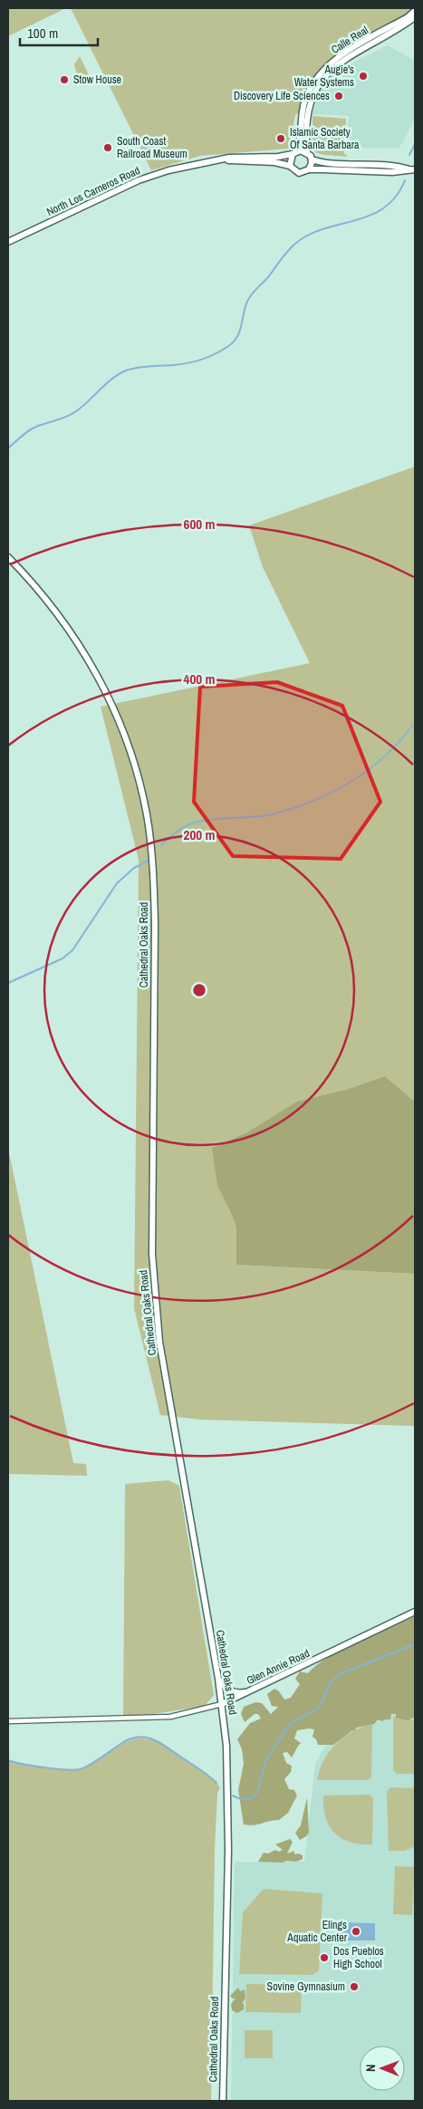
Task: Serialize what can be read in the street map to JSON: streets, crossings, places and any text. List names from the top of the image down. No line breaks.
{"streets":{"main road":["Calle Real","North Los Carneros Road","Cathedral Oaks Road","Glen Annie Road"]},"crossings":[["Calle Real","North Los Carneros Road"],["Cathedral Oaks Road","Glen Annie Road"]],"places":["Augie's Water Systems","Stow House","Discovery Life Sciences","Islamic Society Of Santa Barbara","South Coast Railroad Museum","Elings Aquatic Center","Dos Pueblos High School","Sovine Gymnasium"],"scale_bar":"100 m","north":"left","rings":["600 m","400 m","200 m"]}
